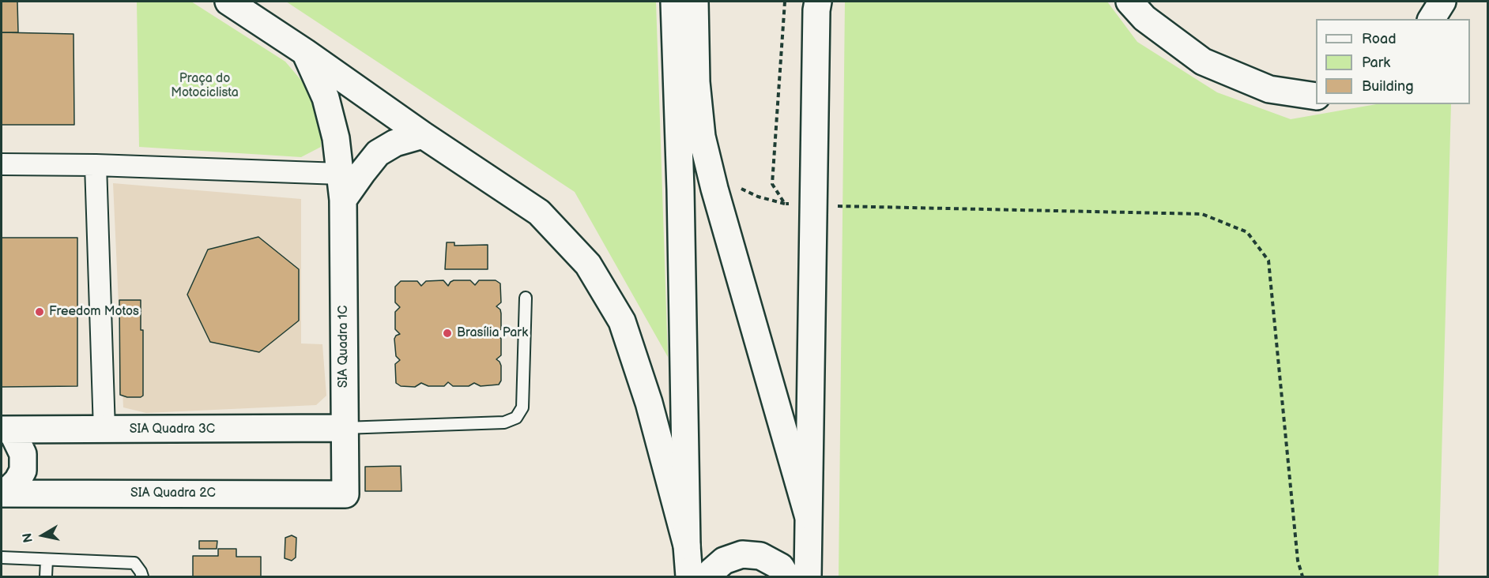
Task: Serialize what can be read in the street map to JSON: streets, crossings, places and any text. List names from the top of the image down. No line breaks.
{"streets":{"main road":["SIA Quadra 1C","SIA Quadra 3C","SIA Quadra 2C"]},"crossings":[["SIA Quadra 1C","SIA Quadra 3C"],["SIA Quadra 1C","SIA Quadra 2C"]],"parks":["Praça do Motociclista"],"places":["Freedom Motos","Brasília Park"],"legend":["Road","Park","Building"],"north":"left"}
